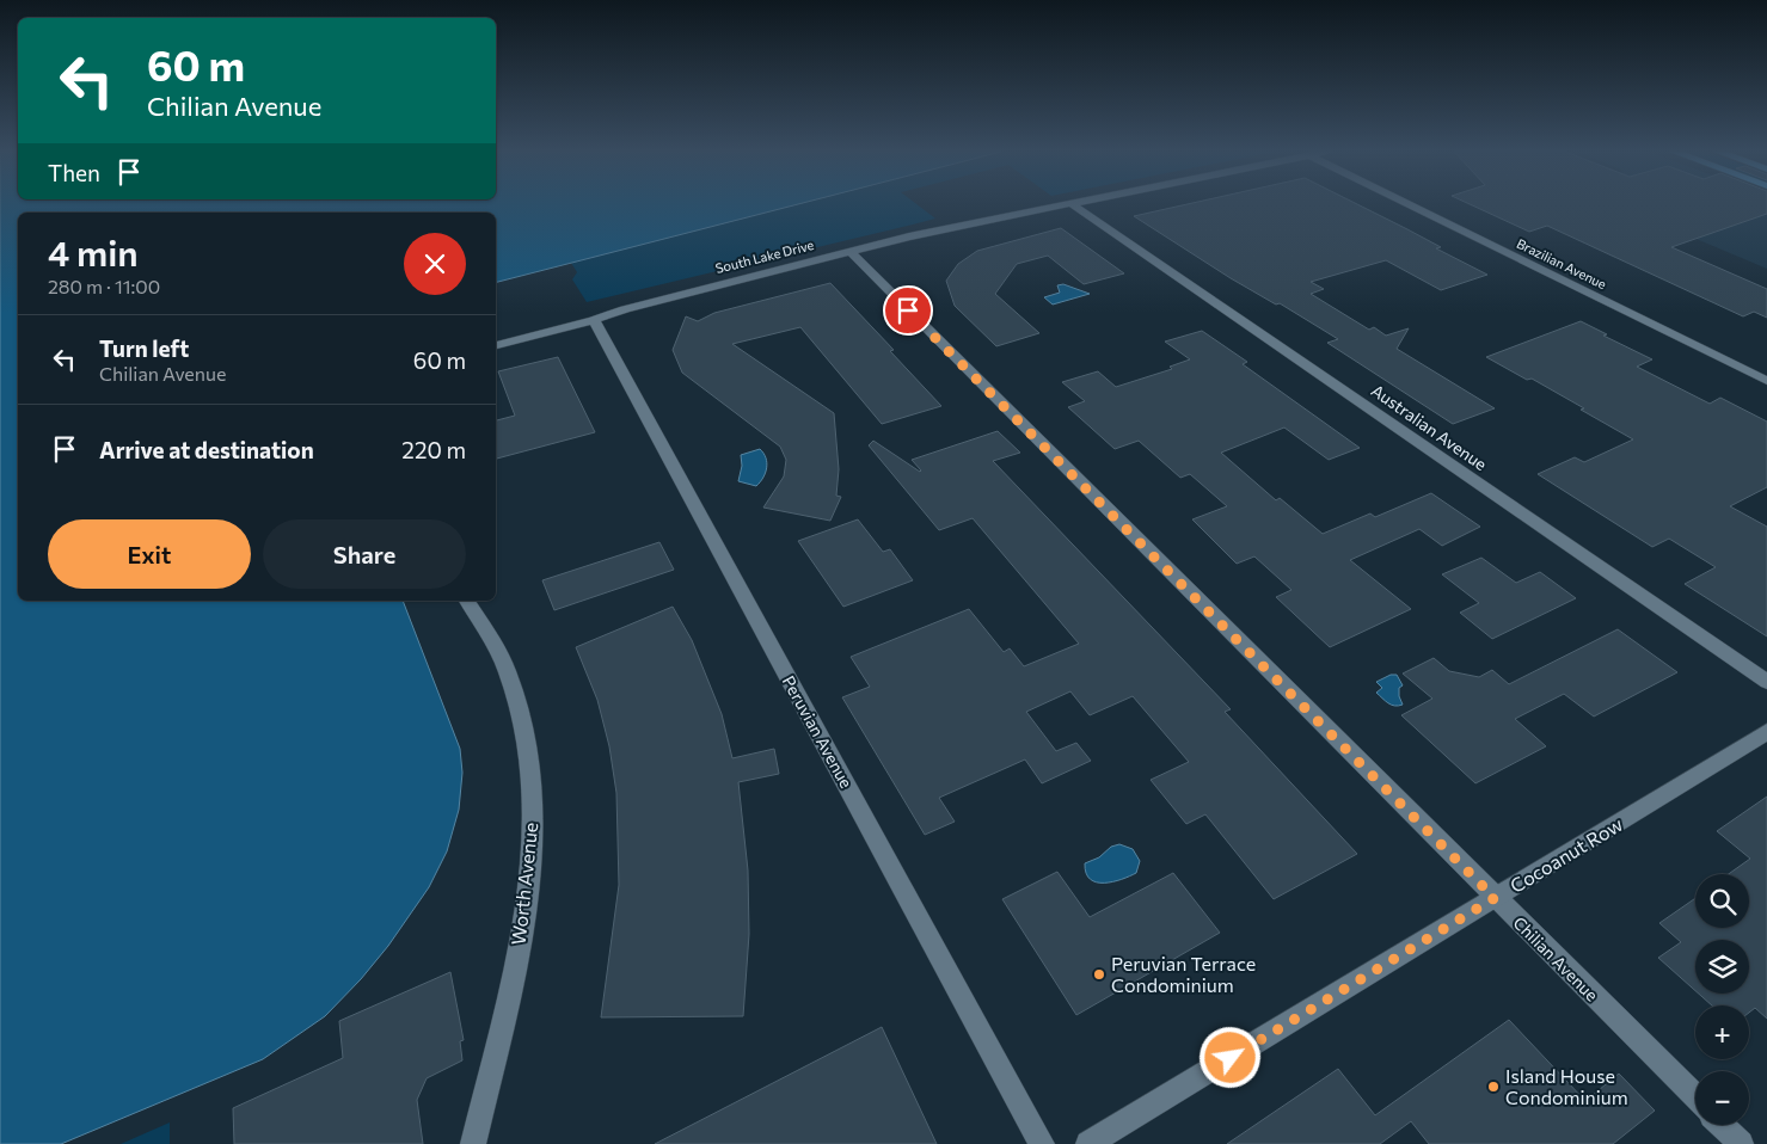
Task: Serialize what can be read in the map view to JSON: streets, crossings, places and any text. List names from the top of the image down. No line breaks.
{"streets":{"street":["South Lake Drive","Brazilian Avenue","Australian Avenue","Peruvian Avenue","Cocoanut Row","Worth Avenue","Chilian Avenue"]},"crossings":[["South Lake Drive","Peruvian Avenue"],["South Lake Drive","Chilian Avenue"],["Cocoanut Row","Chilian Avenue"]],"places":["Peruvian Terrace Condominium","Island House Condominium"],"page":{"turn":["60 m","Chilian Avenue"],"then":"Then","heading":["4 min","280 m · 11:00"],"list":[{"name":"Turn left","note":"Chilian Avenue","value":"60 m"},{"name":"Arrive at destination","value":"220 m"}],"buttons":["Exit","Share"],"map_buttons":["+","−"]}}
